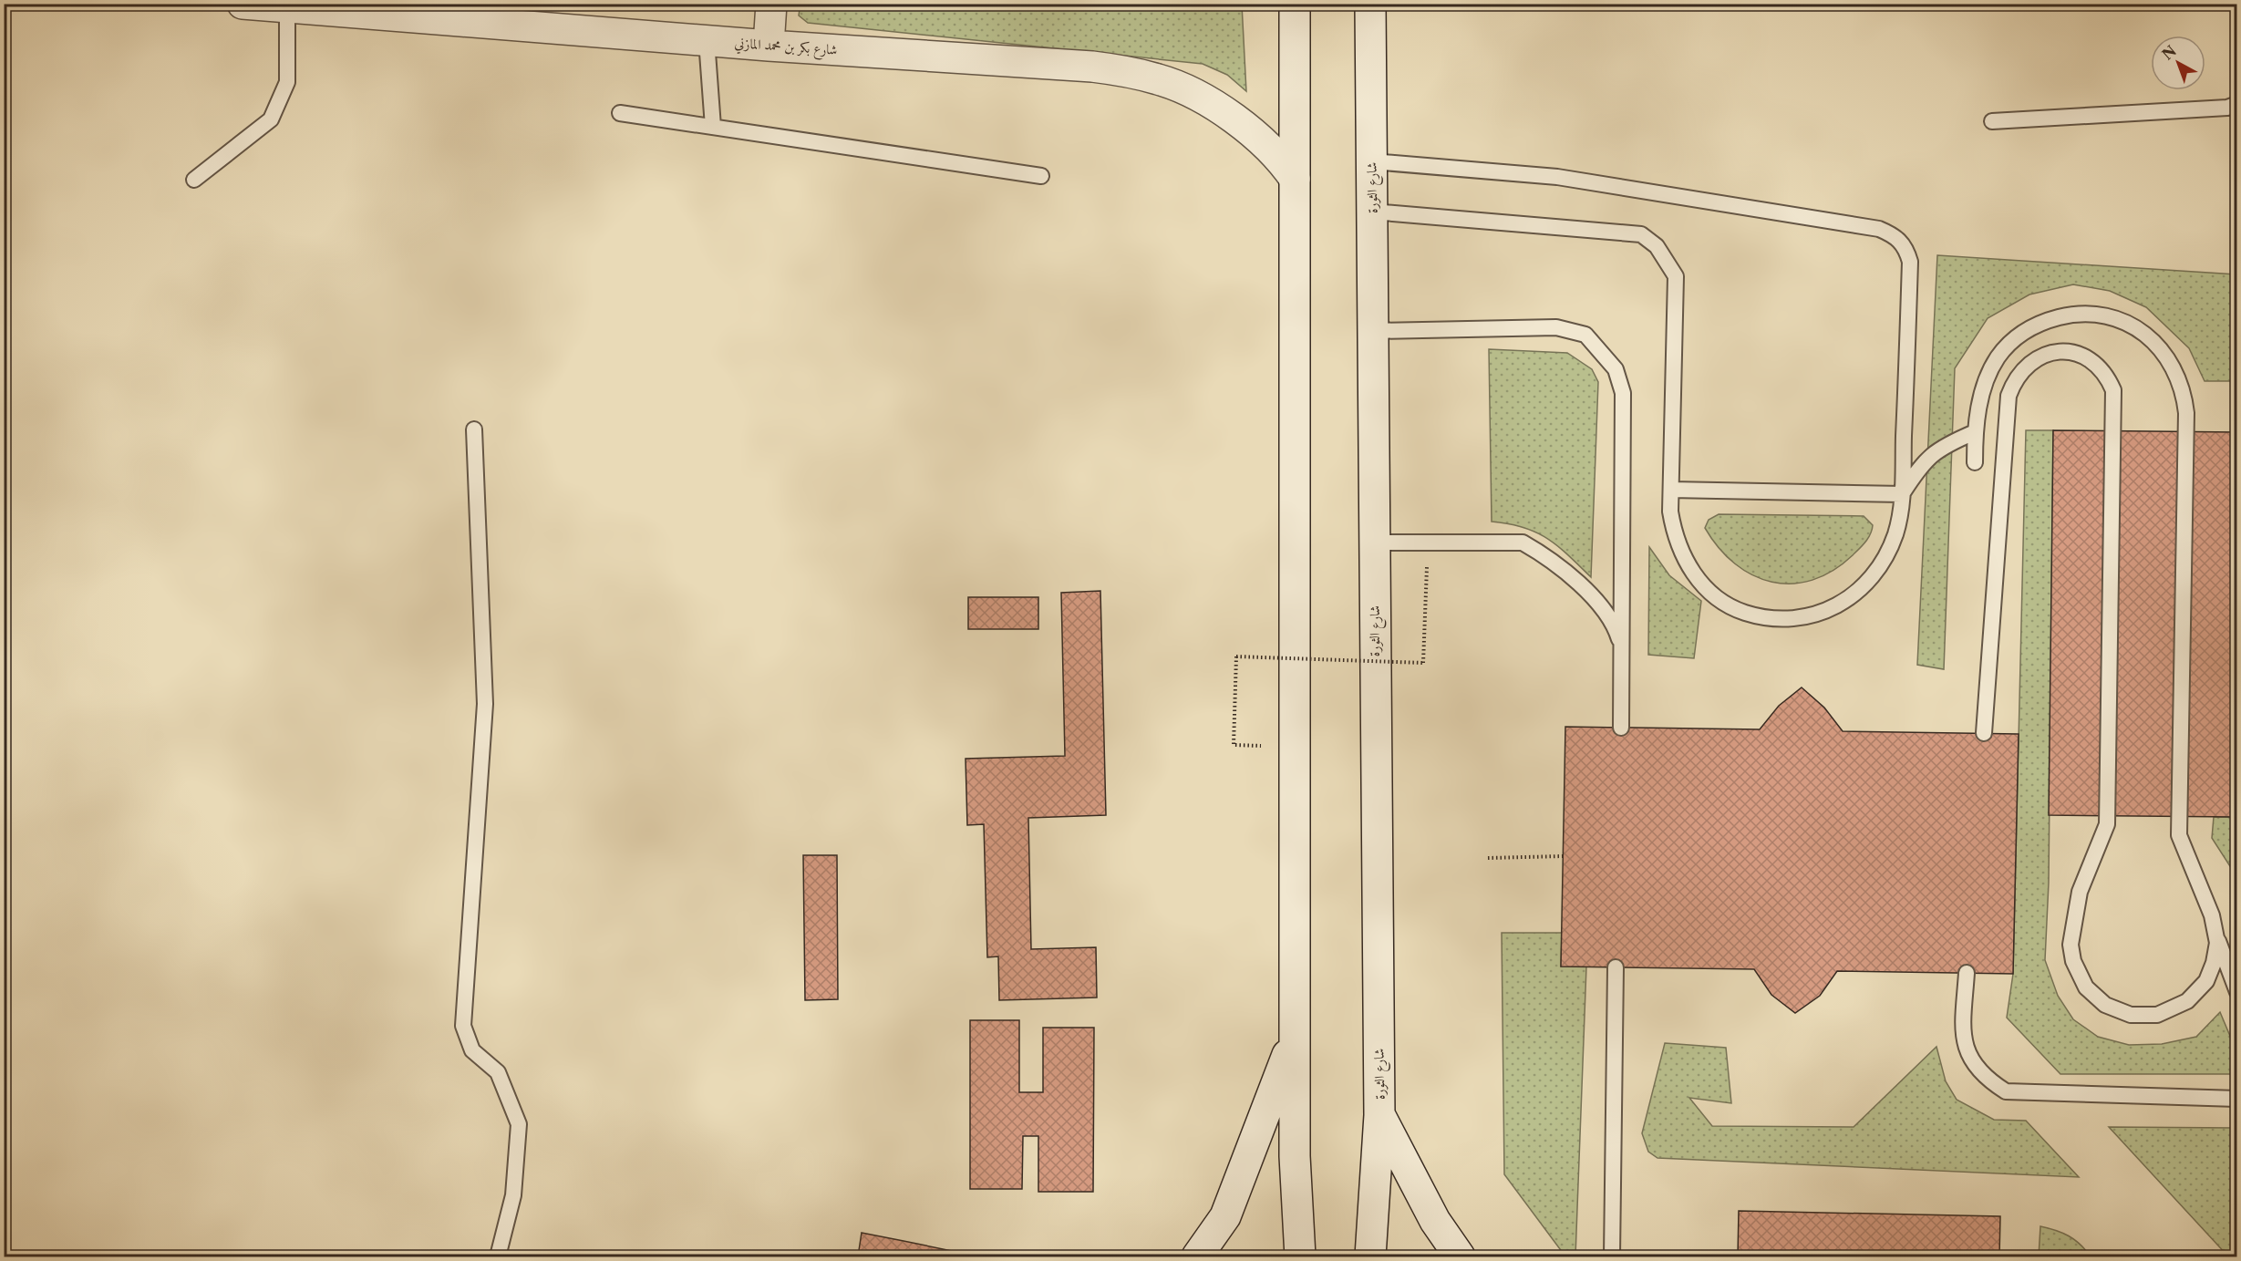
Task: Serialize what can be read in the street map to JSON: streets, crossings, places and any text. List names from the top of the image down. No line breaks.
{"streets":{"main road":["شارع بكر بن محمد المازني","شارع الثورة"]},"north":"top left"}
